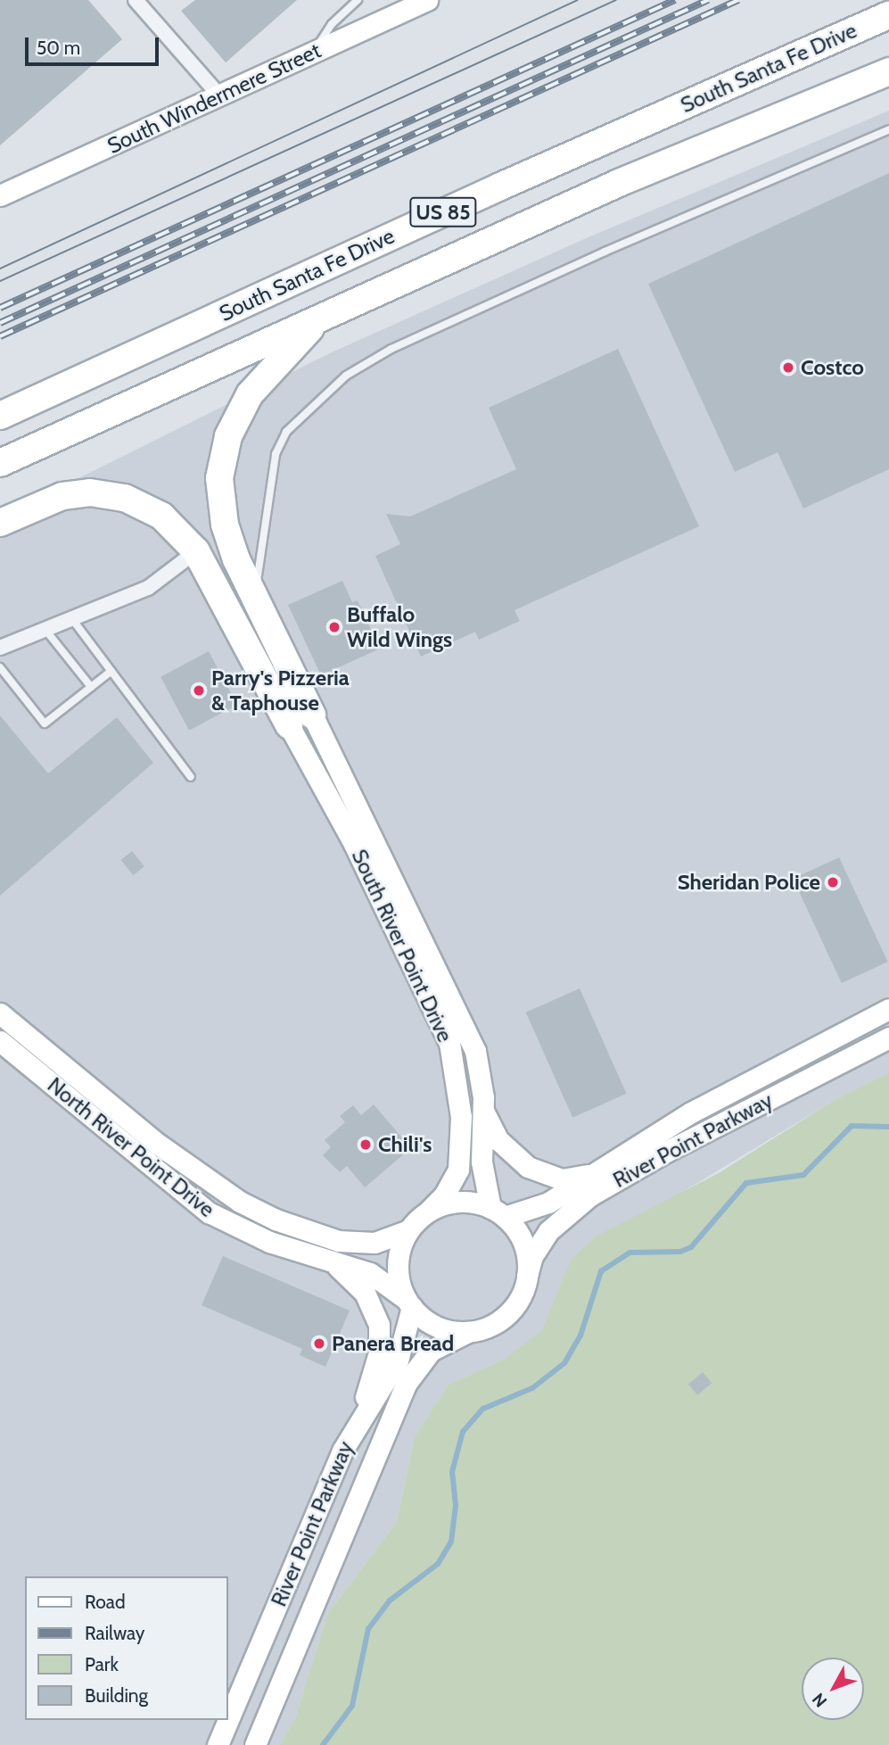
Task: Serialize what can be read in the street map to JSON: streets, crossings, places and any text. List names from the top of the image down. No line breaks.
{"streets":{"highway":["South Santa Fe Drive","US 85"],"street":["South Windermere Street","South River Point Drive","River Point Parkway","North River Point Drive"]},"crossings":[["South River Point Drive","River Point Parkway"],["South River Point Drive","North River Point Drive"],["River Point Parkway","North River Point Drive"]],"places":["Costco","Buffalo Wild Wings","Parry's Pizzeria & Taphouse","Sheridan Police","Chili's","Panera Bread"],"legend":["Road","Railway","Park","Building"],"scale_bar":"50 m","north":"bottom left"}
